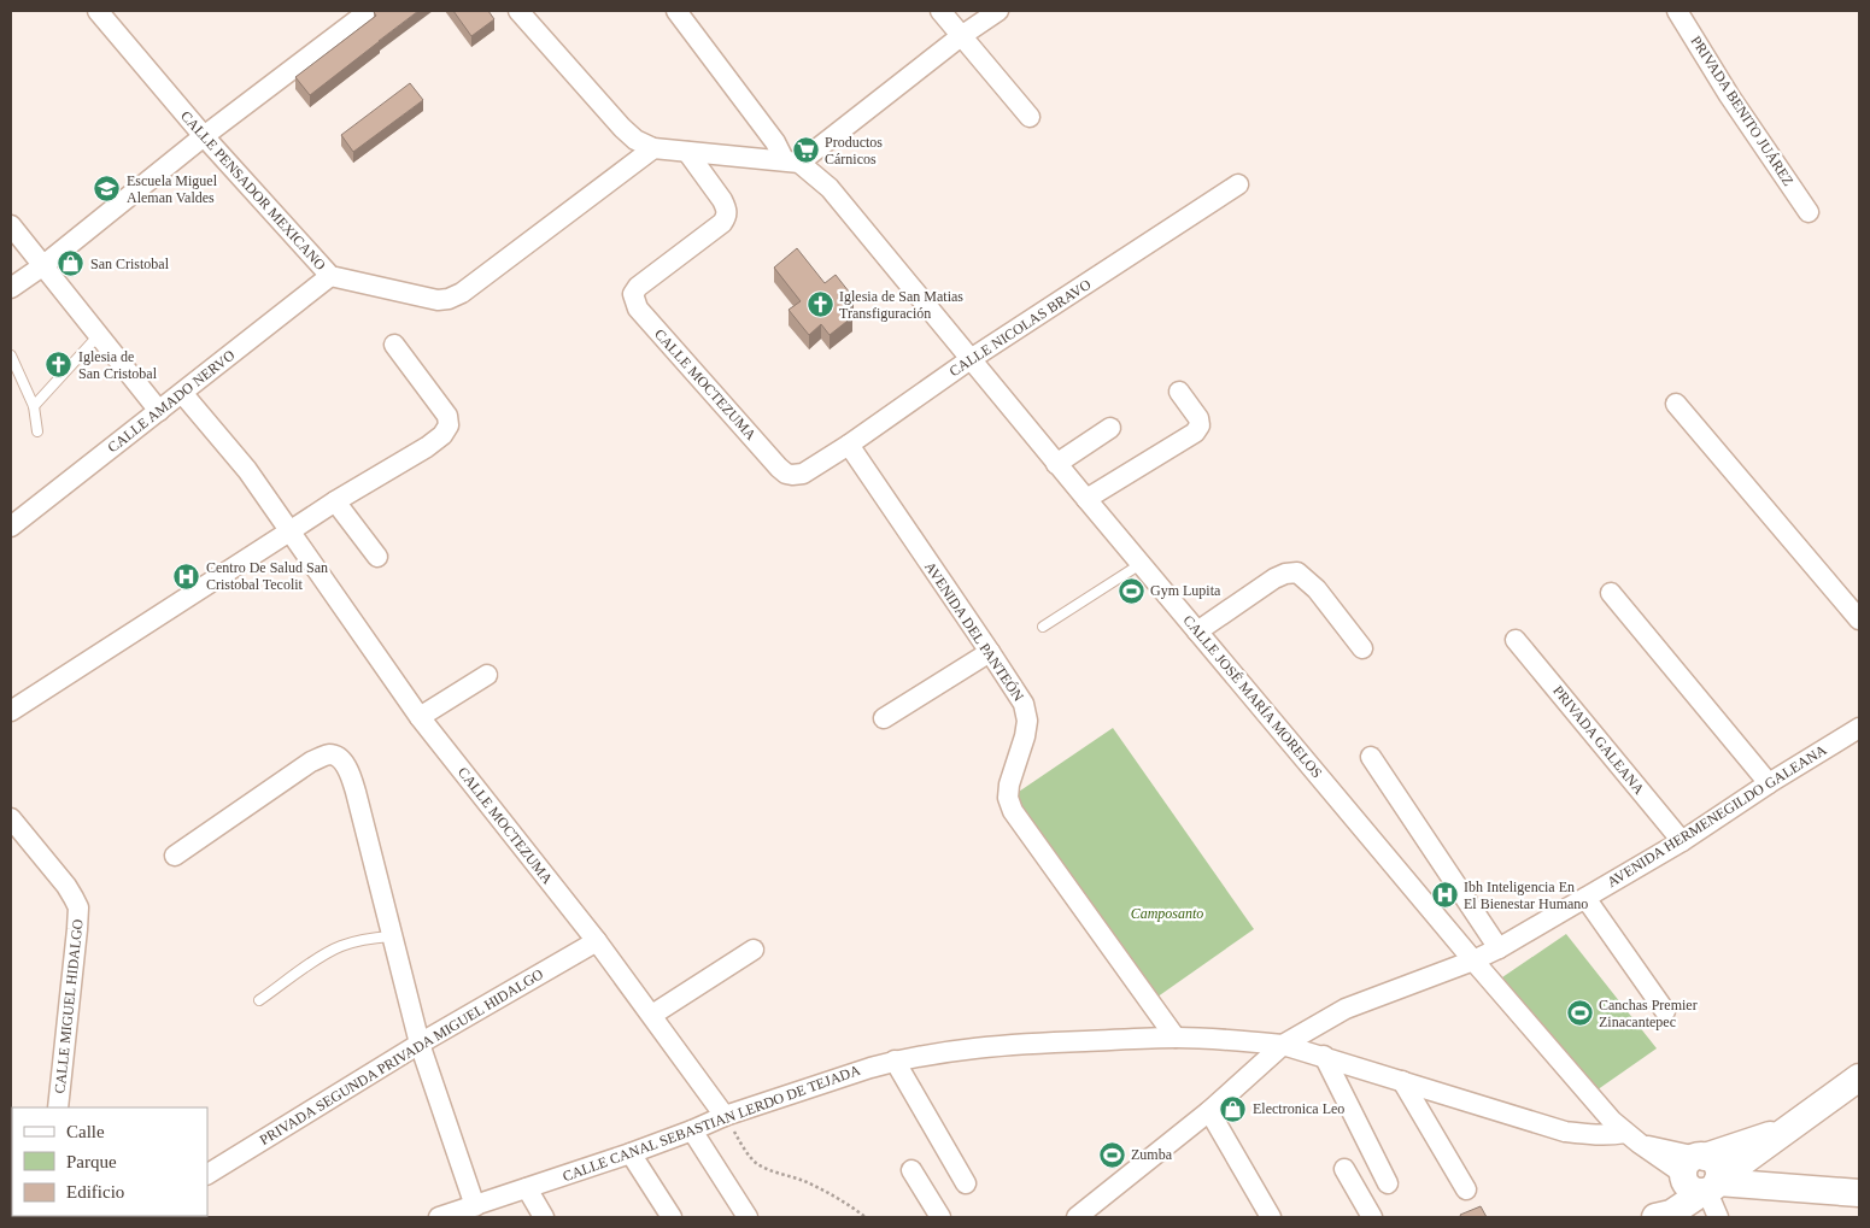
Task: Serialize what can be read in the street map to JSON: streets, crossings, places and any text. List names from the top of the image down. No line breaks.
{"streets":{"street":["PRIVADA BENITO JUÁREZ","CALLE PENSADOR MEXICANO","CALLE NICOLAS BRAVO","CALLE MOCTEZUMA","CALLE AMADO NERVO","AVENIDA DEL PANTEÓN","CALLE JOSÉ MARÍA MORELOS","PRIVADA GALEANA","AVENIDA HERMENEGILDO GALEANA","CALLE MIGUEL HIDALGO","PRIVADA SEGUNDA PRIVADA MIGUEL HIDALGO","CALLE CANAL SEBASTIAN LERDO DE TEJADA"]},"crossings":[["CALLE PENSADOR MEXICANO","CALLE AMADO NERVO"],["CALLE NICOLAS BRAVO","CALLE MOCTEZUMA"],["CALLE NICOLAS BRAVO","AVENIDA DEL PANTEÓN"],["CALLE NICOLAS BRAVO","CALLE JOSÉ MARÍA MORELOS"],["CALLE MOCTEZUMA","CALLE AMADO NERVO"],["CALLE MOCTEZUMA","PRIVADA SEGUNDA PRIVADA MIGUEL HIDALGO"],["CALLE MOCTEZUMA","CALLE CANAL SEBASTIAN LERDO DE TEJADA"],["AVENIDA DEL PANTEÓN","CALLE CANAL SEBASTIAN LERDO DE TEJADA"],["CALLE JOSÉ MARÍA MORELOS","AVENIDA HERMENEGILDO GALEANA"],["CALLE JOSÉ MARÍA MORELOS","CALLE CANAL SEBASTIAN LERDO DE TEJADA"],["PRIVADA GALEANA","AVENIDA HERMENEGILDO GALEANA"],["AVENIDA HERMENEGILDO GALEANA","CALLE CANAL SEBASTIAN LERDO DE TEJADA"]],"parks":["Camposanto"],"places":{"supermarket":["Productos Cárnicos"],"school or university":["Escuela Miguel Aleman Valdes"],"shop":["San Cristobal","Electronica Leo"],"church":["Iglesia de San Matias Transfiguración","Iglesia de San Cristobal"],"hospital":["Centro De Salud San Cristobal Tecolit","Ibh Inteligencia En El Bienestar Humano"],"sports":["Gym Lupita","Canchas Premier Zinacantepec","Zumba"]},"legend":["Calle","Parque","Edificio"]}
